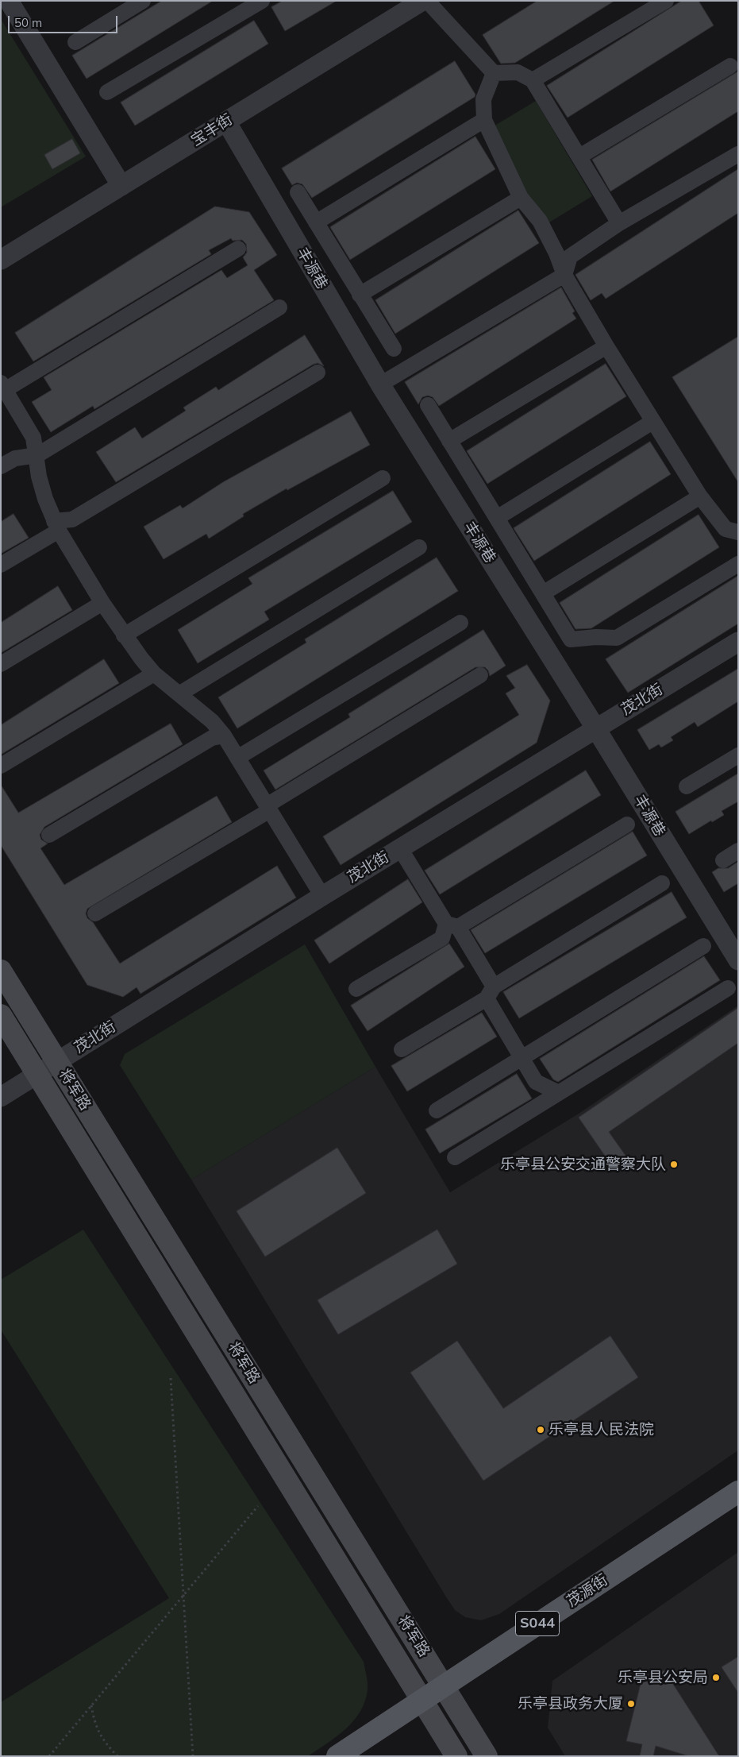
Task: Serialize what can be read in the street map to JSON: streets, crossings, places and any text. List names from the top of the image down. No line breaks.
{"streets":{"main road":["将军路","茂源街","S044"],"street":["宝丰街","丰源巷","茂北街"]},"crossings":[["宝丰街","丰源巷"],["丰源巷","茂北街"],["茂北街","将军路"],["将军路","茂源街"]],"places":["乐亭县公安交通警察大队","乐亭县人民法院","乐亭县公安局","乐亭县政务大厦"],"scale_bar":"50 m"}
